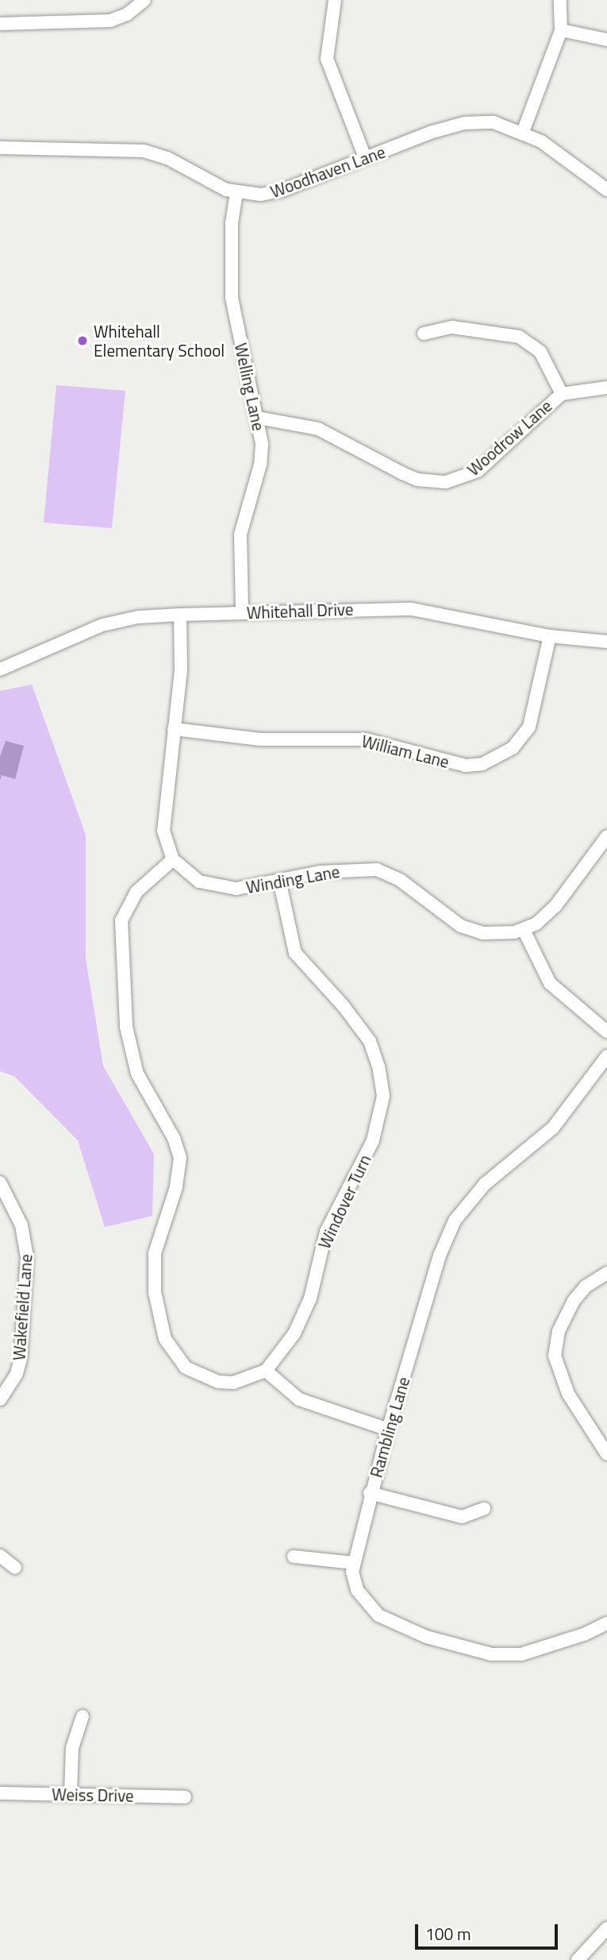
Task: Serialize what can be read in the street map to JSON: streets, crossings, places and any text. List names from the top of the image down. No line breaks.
{"streets":{"street":["Woodhaven Lane","Welling Lane","Woodrow Lane","Whitehall Drive","William Lane","Winding Lane","Windover Turn","Wakefield Lane","Rambling Lane","Weiss Drive"]},"crossings":[["Woodhaven Lane","Welling Lane"],["Welling Lane","Woodrow Lane"],["Welling Lane","Whitehall Drive"],["Whitehall Drive","William Lane"],["Winding Lane","Windover Turn"]],"places":["Whitehall Elementary School"],"scale_bar":"100 m"}
